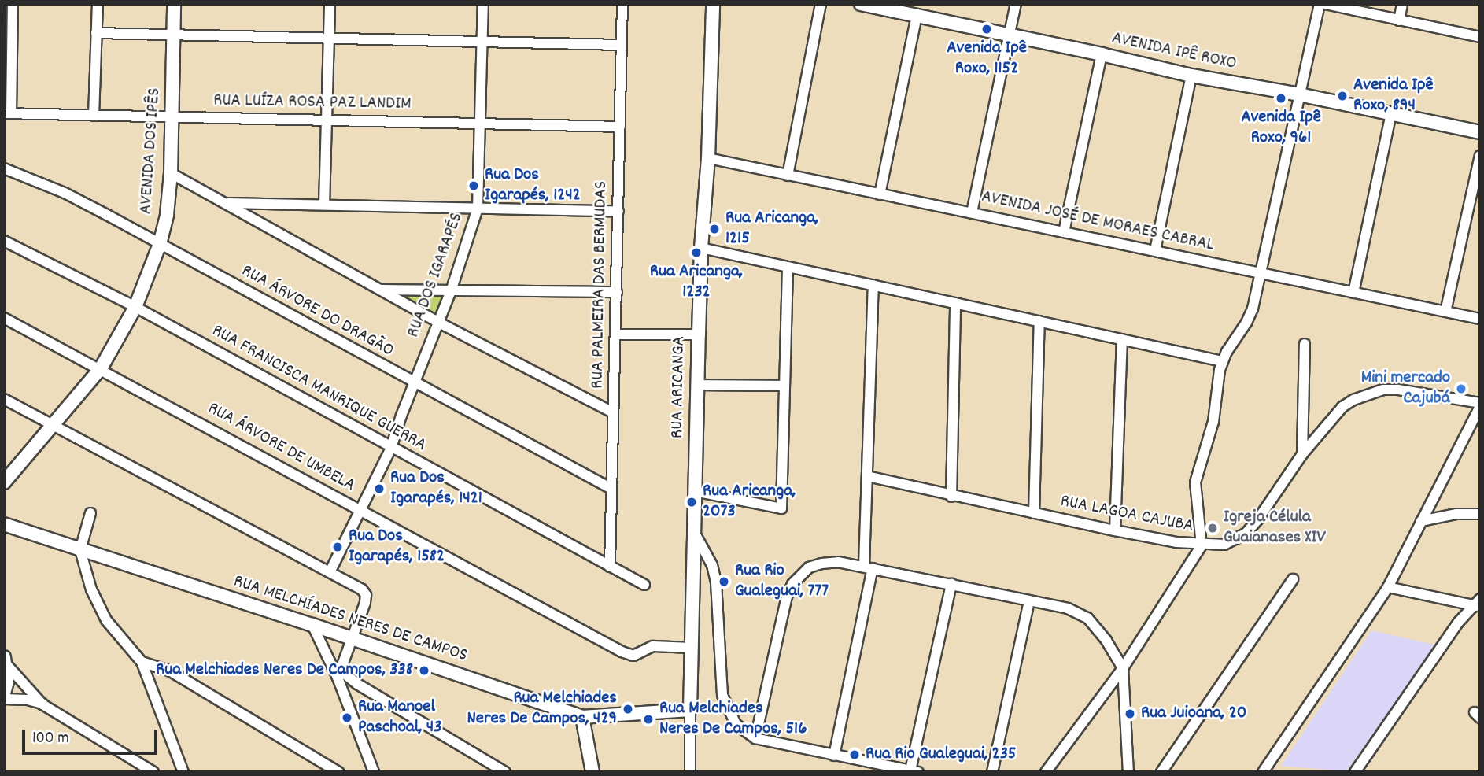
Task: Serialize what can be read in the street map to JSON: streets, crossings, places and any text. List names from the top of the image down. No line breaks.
{"streets":{"street":["AVENIDA IPÊ ROXO","RUA LUÍZA ROSA PAZ LANDIM","AVENIDA DOS IPÊS","AVENIDA JOSÉ DE MORAES CABRAL","RUA DOS IGARAPÉS","RUA PALMEIRA DAS BERMUDAS","RUA ÁRVORE DO DRAGÃO","RUA ARICANGA","RUA FRANCISCA MANRIQUE GUERRA","RUA ÁRVORE DE UMBELA","RUA LAGOA CAJUBA","RUA MELCHÍADES NERES DE CAMPOS"]},"crossings":[["RUA LUÍZA ROSA PAZ LANDIM","AVENIDA DOS IPÊS"],["RUA LUÍZA ROSA PAZ LANDIM","RUA DOS IGARAPÉS"],["RUA LUÍZA ROSA PAZ LANDIM","RUA PALMEIRA DAS BERMUDAS"],["AVENIDA DOS IPÊS","RUA ÁRVORE DO DRAGÃO"],["AVENIDA DOS IPÊS","RUA FRANCISCA MANRIQUE GUERRA"],["AVENIDA DOS IPÊS","RUA ÁRVORE DE UMBELA"],["AVENIDA JOSÉ DE MORAES CABRAL","RUA ARICANGA"],["RUA DOS IGARAPÉS","RUA ÁRVORE DO DRAGÃO"],["RUA DOS IGARAPÉS","RUA FRANCISCA MANRIQUE GUERRA"],["RUA DOS IGARAPÉS","RUA ÁRVORE DE UMBELA"],["RUA PALMEIRA DAS BERMUDAS","RUA ÁRVORE DO DRAGÃO"],["RUA PALMEIRA DAS BERMUDAS","RUA FRANCISCA MANRIQUE GUERRA"],["RUA ARICANGA","RUA ÁRVORE DE UMBELA"],["RUA ARICANGA","RUA MELCHÍADES NERES DE CAMPOS"]],"places":["Avenida Ipê Roxo, 1152","Avenida Ipê Roxo, 894","Avenida Ipê Roxo, 961","Rua Dos Igarapés, 1242","Rua Aricanga, 1215","Rua Aricanga, 1232","Mini mercado Cajubá","Rua Dos Igarapés, 1421","Rua Aricanga, 2073","Igreja Célula Guaianases XIV","Rua Dos Igarapés, 1582","Rua Rio Gualeguai, 777","Rua Melchiades Neres De Campos, 338","Rua Melchiades Neres De Campos, 429","Rua Juioana, 20","Rua Manoel Paschoal, 43","Rua Melchiades Neres De Campos, 516","Rua Rio Gualeguai, 235"],"scale_bar":"100 m"}
